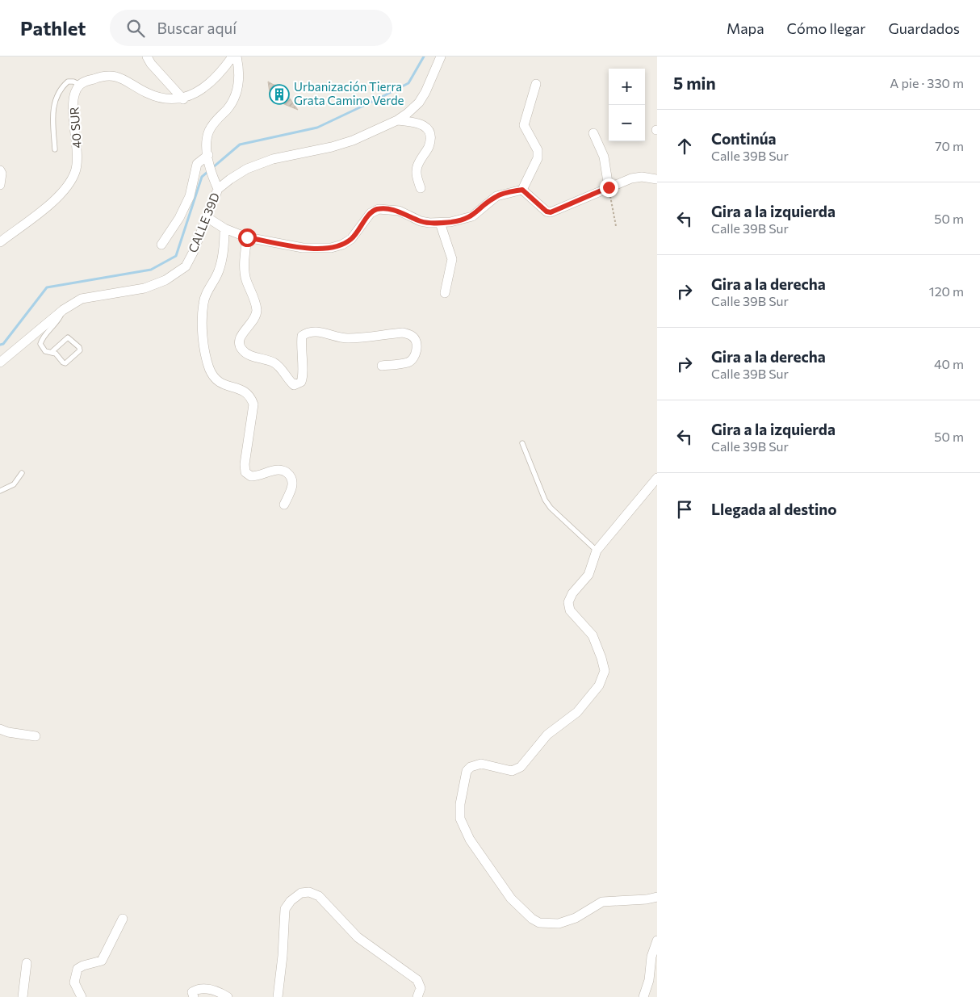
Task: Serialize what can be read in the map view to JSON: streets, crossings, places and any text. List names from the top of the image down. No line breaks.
{"streets":{"street":["40 SUR","CALLE 39D"]},"places":{"building":["Urbanización Tierra Grata Camino Verde"]},"page":{"header":"Pathlet","search":"Buscar aquí","nav":["Mapa","Cómo llegar","Guardados"],"heading":["5 min","A pie · 330 m"],"map_buttons":["+","−"],"list":[["Continúa","Calle 39B Sur","70 m"],["Gira a la izquierda","Calle 39B Sur","50 m"],["Gira a la derecha","Calle 39B Sur","120 m"],["Gira a la derecha","Calle 39B Sur","40 m"],["Gira a la izquierda","Calle 39B Sur","50 m"],"Llegada al destino"]}}
